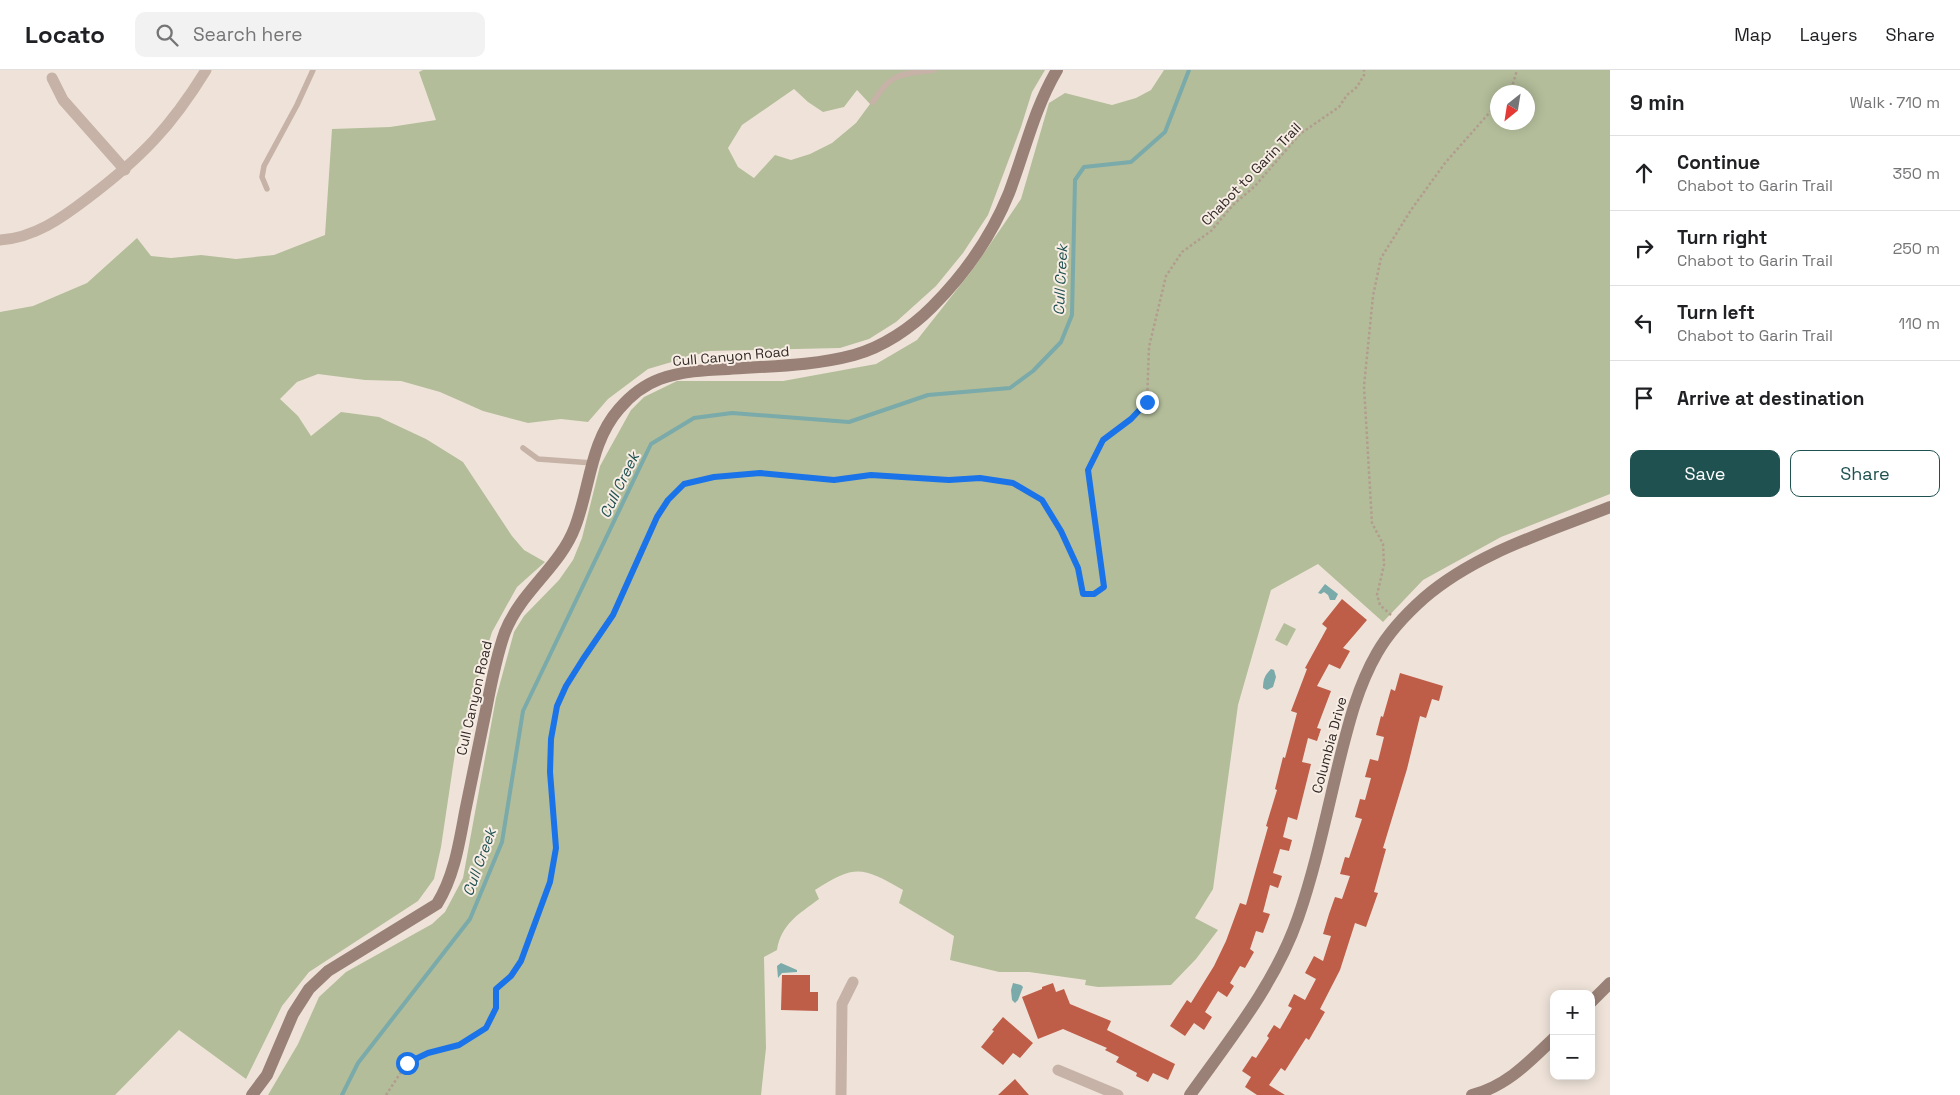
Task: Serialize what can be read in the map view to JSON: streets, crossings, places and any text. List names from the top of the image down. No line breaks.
{"streets":{"street":["Cull Canyon Road","Columbia Drive"],"path":["Chabot to Garin Trail"]},"water":["Cull Creek"],"north":"bottom left","page":{"header":"Locato","search":"Search here","nav":["Map","Layers","Share"],"heading":["9 min","Walk · 710 m"],"list":[["Continue","Chabot to Garin Trail","350 m"],["Turn right","Chabot to Garin Trail","250 m"],["Turn left","Chabot to Garin Trail","110 m"],"Arrive at destination"],"buttons":["Save","Share"],"map_buttons":["+","−"]}}
